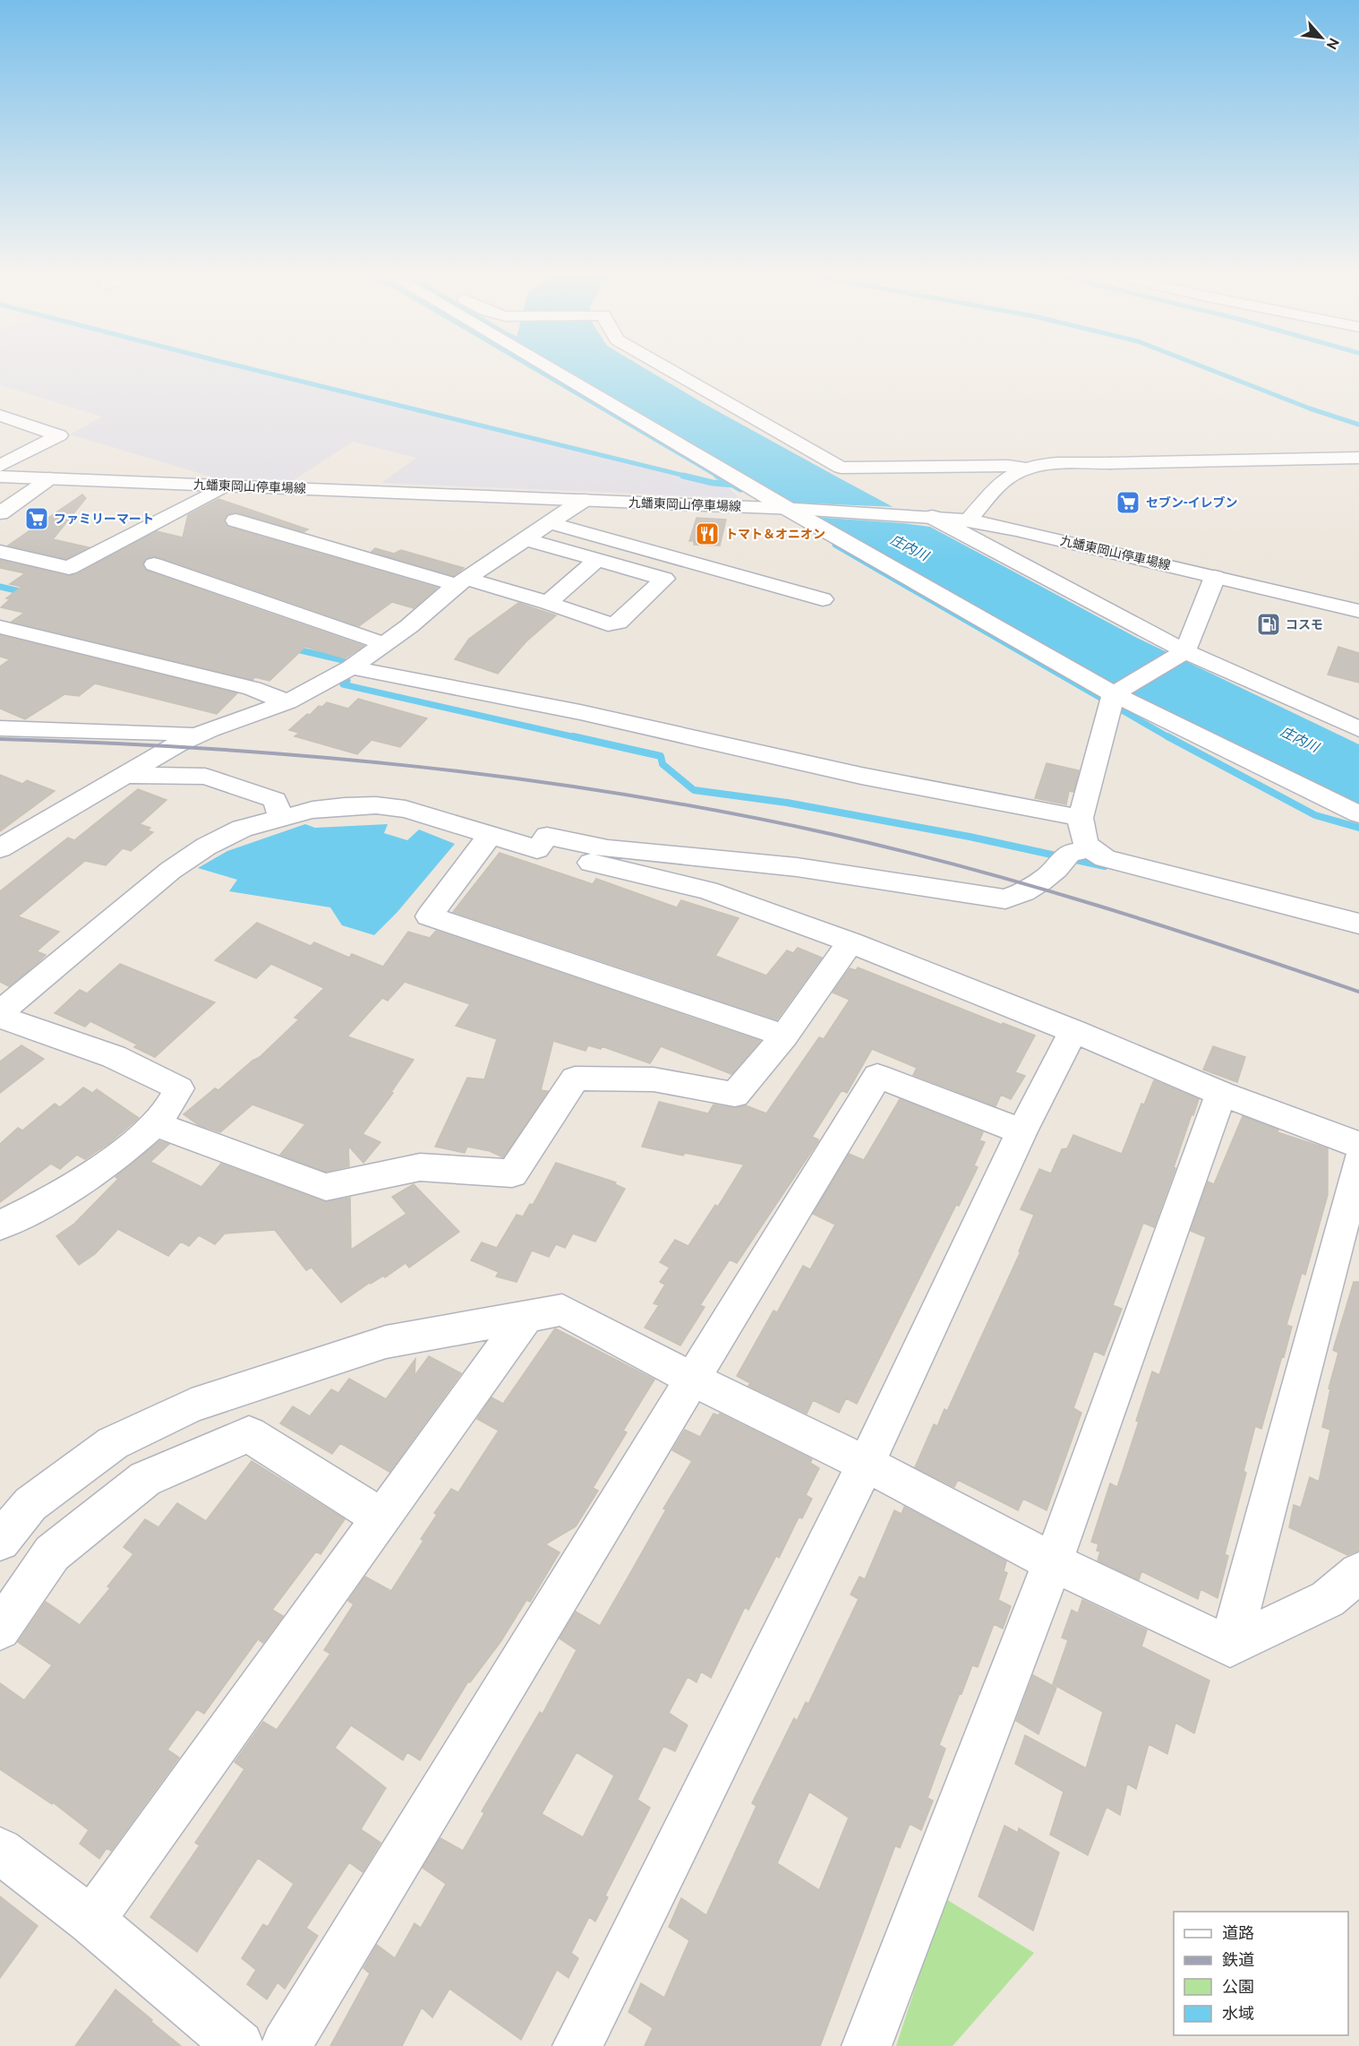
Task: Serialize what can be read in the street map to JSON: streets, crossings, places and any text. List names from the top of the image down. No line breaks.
{"streets":{"street":["九蟠東岡山停車場線"]},"water":["庄内川"],"places":{"supermarket":["セブン-イレブン","ファミリーマート"],"restaurant":["トマト＆オニオン"],"fuel station":["コスモ"]},"legend":["道路","鉄道","公園","水域"],"north":"bottom right"}
